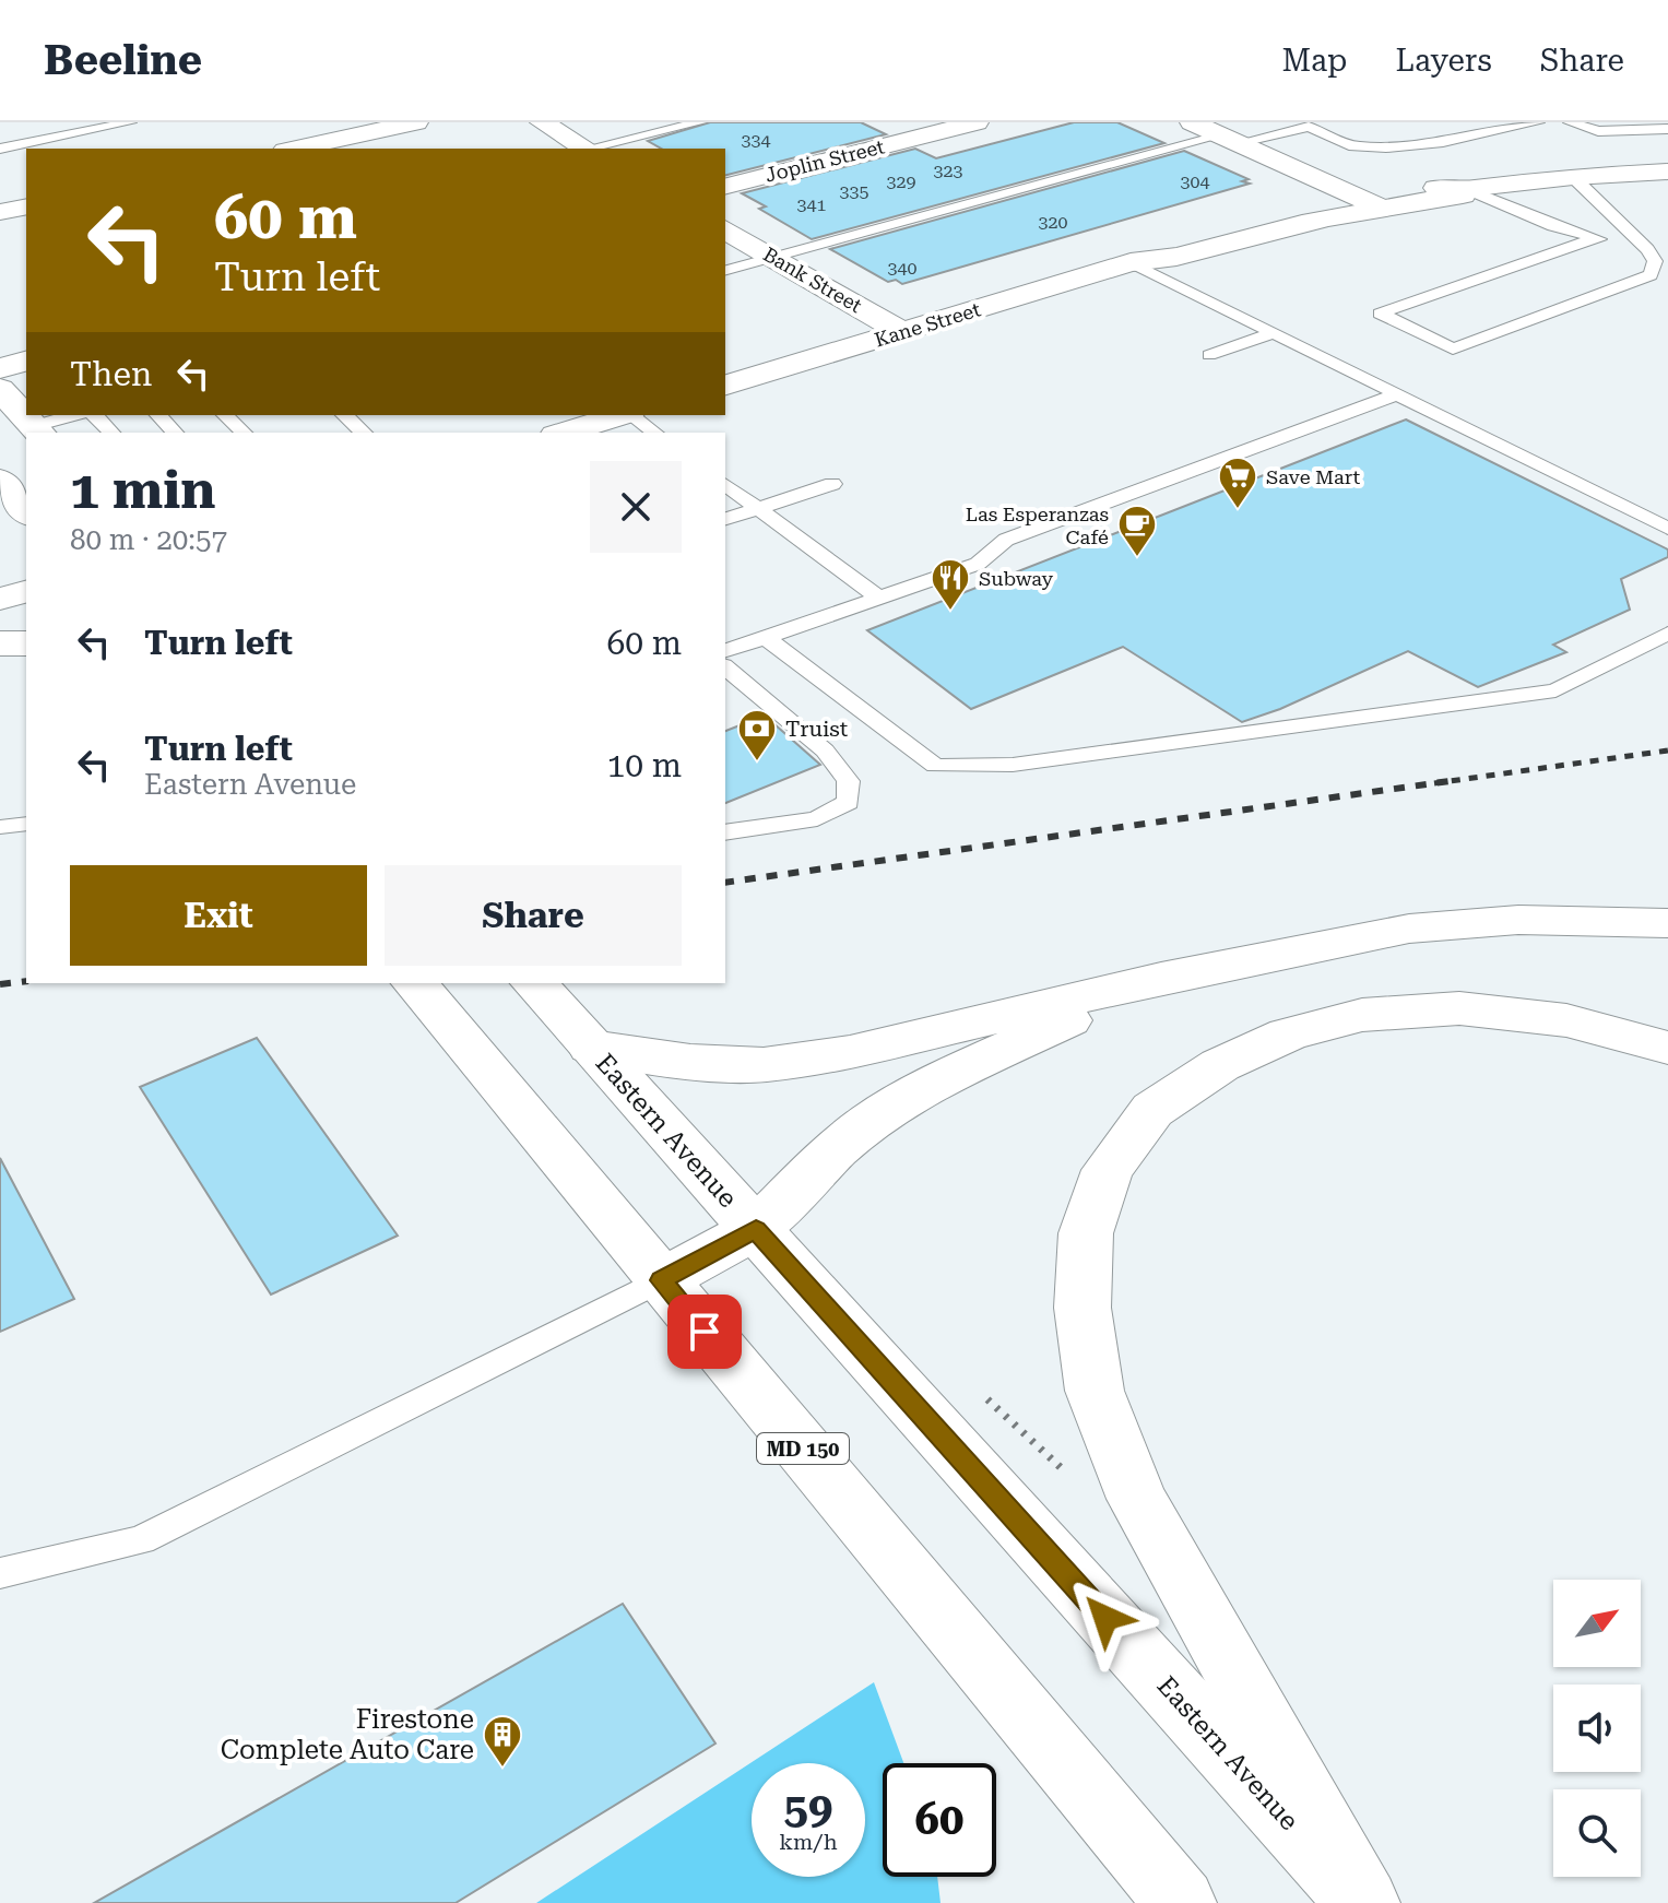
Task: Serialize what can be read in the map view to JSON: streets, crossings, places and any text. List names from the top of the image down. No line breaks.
{"streets":{"main road":["Joplin Street","Bank Street","Kane Street","Eastern Avenue","MD 150"]},"crossings":[["Bank Street","Kane Street"]],"places":{"supermarket":["Save Mart"],"cafe":["Las Esperanzas Café"],"restaurant":["Subway"],"bank":["Truist"],"building":["Firestone Complete Auto Care"]},"house_numbers":["334","323","329","304","335","341","320","340"],"north":"top right","page":{"header":"Beeline","nav":["Map","Layers","Share"],"turn":["60 m","Turn left"],"then":"Then","heading":["1 min","80 m · 20:57"],"list":[{"name":"Turn left","value":"60 m"},{"name":"Turn left","note":"Eastern Avenue","value":"10 m"}],"buttons":["Exit","Share"],"speed":"59 km/h","limit":"60"}}
